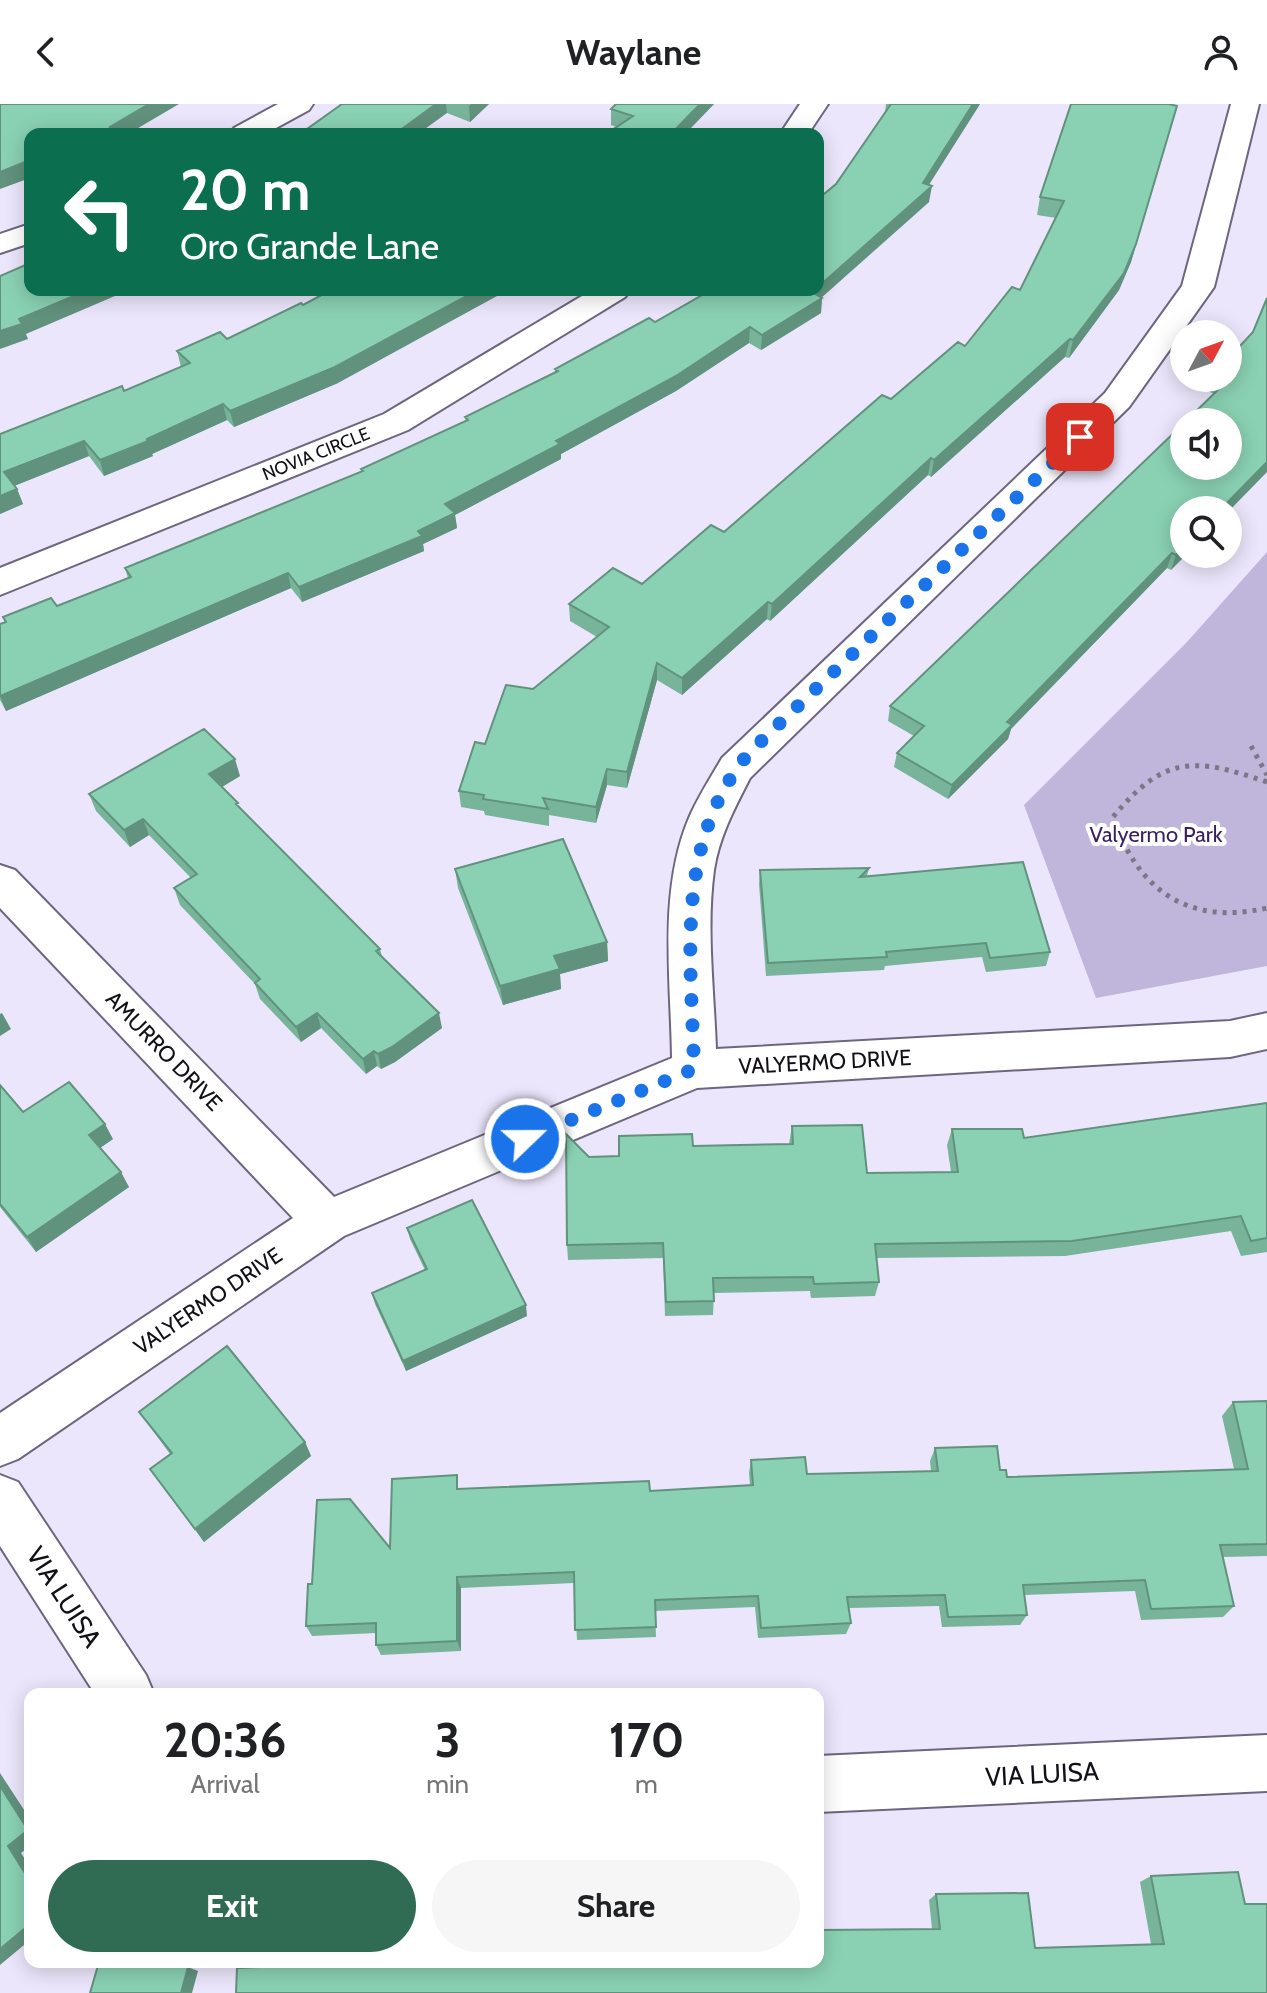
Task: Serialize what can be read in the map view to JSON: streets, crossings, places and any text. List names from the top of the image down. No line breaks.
{"streets":{"street":["NOVIA CIRCLE","AMURRO DRIVE","VALYERMO DRIVE","VIA LUISA"]},"crossings":[["AMURRO DRIVE","VALYERMO DRIVE"]],"parks":["Valyermo Park"],"north":"top right","page":{"header":"Waylane","turn":["20 m","Oro Grande Lane"],"eta":["20:36","Arrival","3","min","170","m"],"buttons":["Exit","Share"]}}
